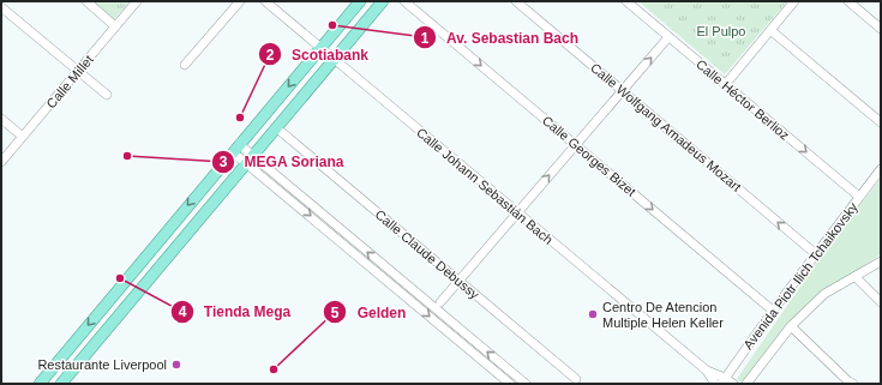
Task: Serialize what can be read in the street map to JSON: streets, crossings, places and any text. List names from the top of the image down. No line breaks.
{"streets":{"street":["Calle Millet","Calle Héctor Berlioz","Calle Wolfgang Amadeus Mozart","Calle Georges Bizet","Calle Johann Sebastián Bach","Calle Claude Debussy","Avenida Piotr Ilich Tchaikovsky"]},"crossings":[["Calle Héctor Berlioz","Avenida Piotr Ilich Tchaikovsky"],["Calle Wolfgang Amadeus Mozart","Avenida Piotr Ilich Tchaikovsky"],["Calle Georges Bizet","Avenida Piotr Ilich Tchaikovsky"],["Calle Johann Sebastián Bach","Avenida Piotr Ilich Tchaikovsky"]],"one_way":["Calle Wolfgang Amadeus Mozart","Calle Georges Bizet"],"parks":["El Pulpo"],"places":["Av. Sebastian Bach","Scotiabank","MEGA Soriana","Tienda Mega","Centro De Atencion Multiple Helen Keller","Restaurante Liverpool","Gelden"]}
